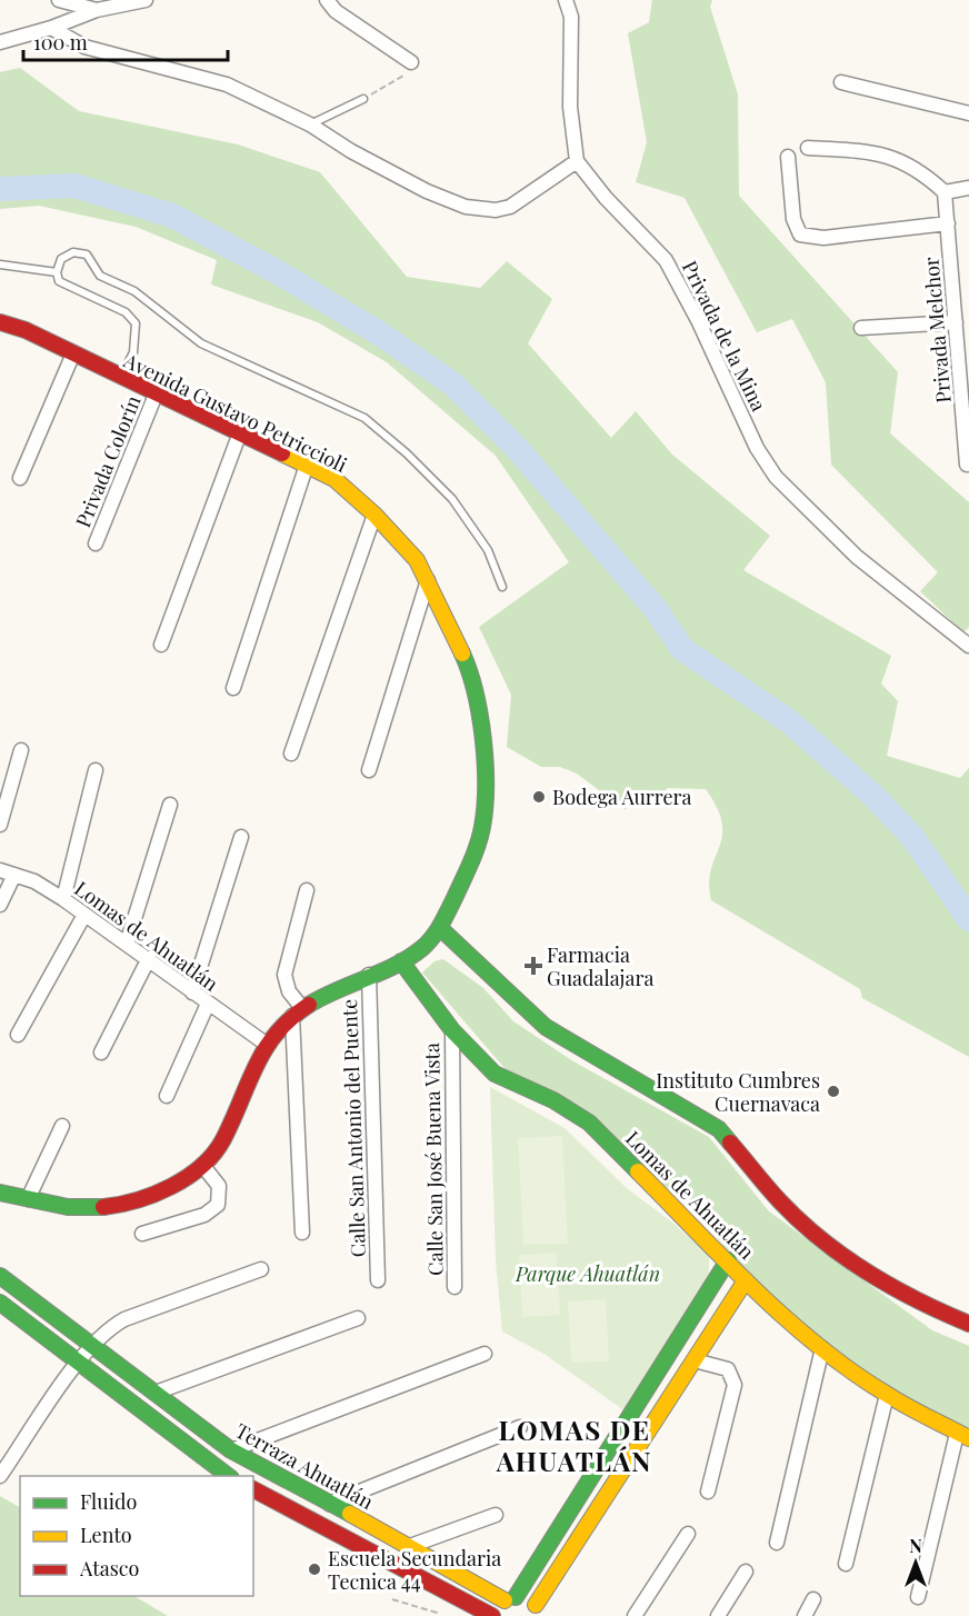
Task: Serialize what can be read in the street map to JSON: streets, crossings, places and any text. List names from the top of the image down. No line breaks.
{"streets":{"street":["Privada Melchor","Privada de la Mina","Avenida Gustavo Petriccioli","Privada Colorín","Lomas de Ahuatlán","Calle San Antonio del Puente","Calle San José Buena Vista","Terraza Ahuatlán"]},"crossings":[["Avenida Gustavo Petriccioli","Privada Colorín"],["Avenida Gustavo Petriccioli","Lomas de Ahuatlán"],["Avenida Gustavo Petriccioli","Calle San Antonio del Puente"],["Lomas de Ahuatlán","Calle San José Buena Vista"]],"districts":["LOMAS DE AHUATLÁN"],"parks":["Parque Ahuatlán"],"places":{"other":["Bodega Aurrera","Instituto Cumbres Cuernavaca","Escuela Secundaria Tecnica 44"],"health":["Farmacia Guadalajara"]},"legend":["Fluido","Lento","Atasco"],"scale_bar":"100 m","north":"top"}
